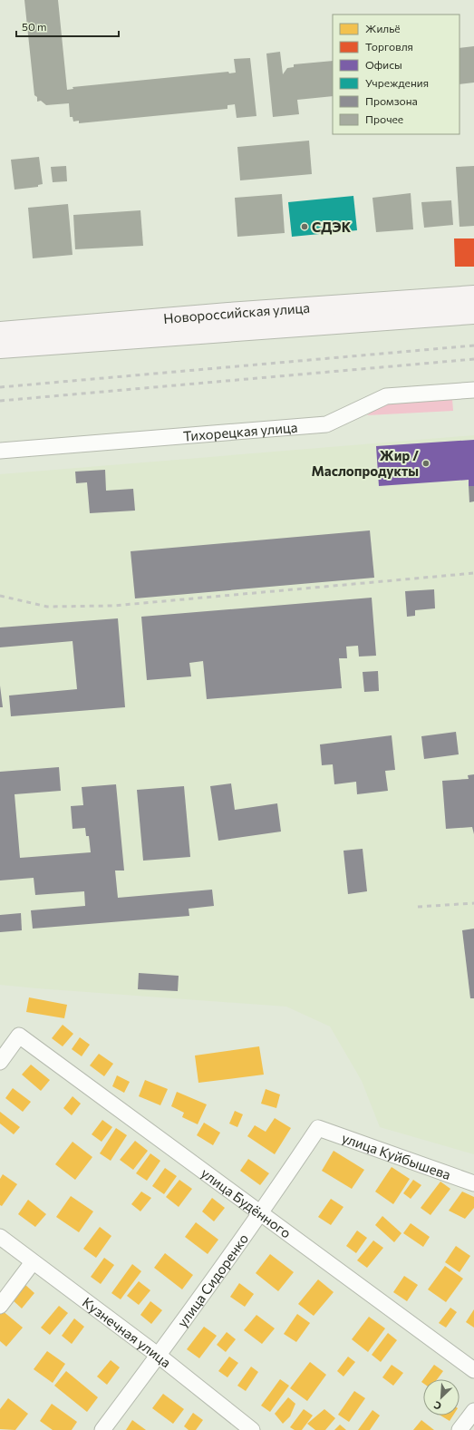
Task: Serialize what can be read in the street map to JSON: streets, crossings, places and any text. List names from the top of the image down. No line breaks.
{"streets":{"main road":["Новороссийская улица"],"street":["Тихорецкая улица","улица Куйбышева","улица Будённого","улица Сидоренко","Кузнечная улица"]},"crossings":[["улица Куйбышева","улица Сидоренко"],["улица Будённого","улица Сидоренко"],["улица Сидоренко","Кузнечная улица"]],"places":["СДЭК","Жир / Маслопродукты"],"legend":["Жильё","Торговля","Офисы","Учреждения","Промзона","Прочее"],"scale_bar":"50 m","north":"bottom left"}
